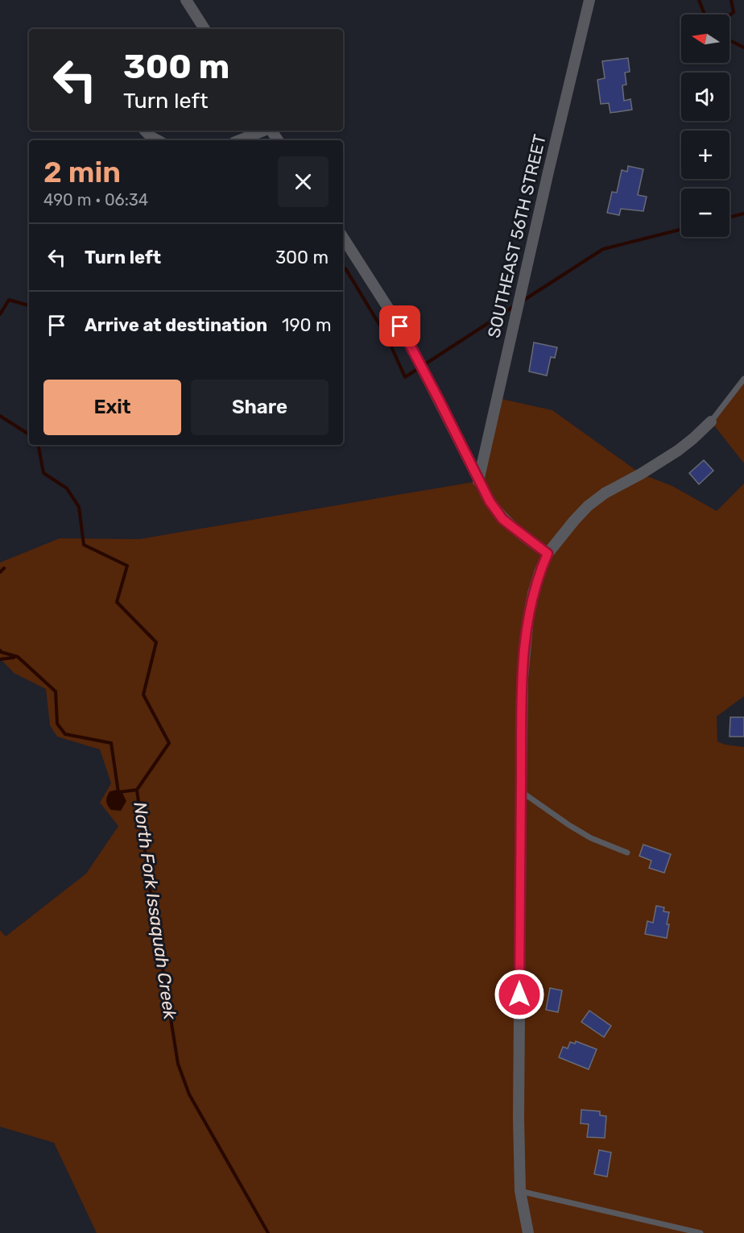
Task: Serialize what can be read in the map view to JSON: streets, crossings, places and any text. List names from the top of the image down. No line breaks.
{"streets":{"street":["SOUTHEAST 56TH STREET"]},"water":["North Fork Issaquah Creek"],"north":"left","page":{"map_buttons":["+","−"],"turn":["300 m","Turn left"],"heading":["2 min","490 m · 06:34"],"list":[{"name":"Turn left","value":"300 m"},{"name":"Arrive at destination","value":"190 m"}],"buttons":["Exit","Share"]}}
